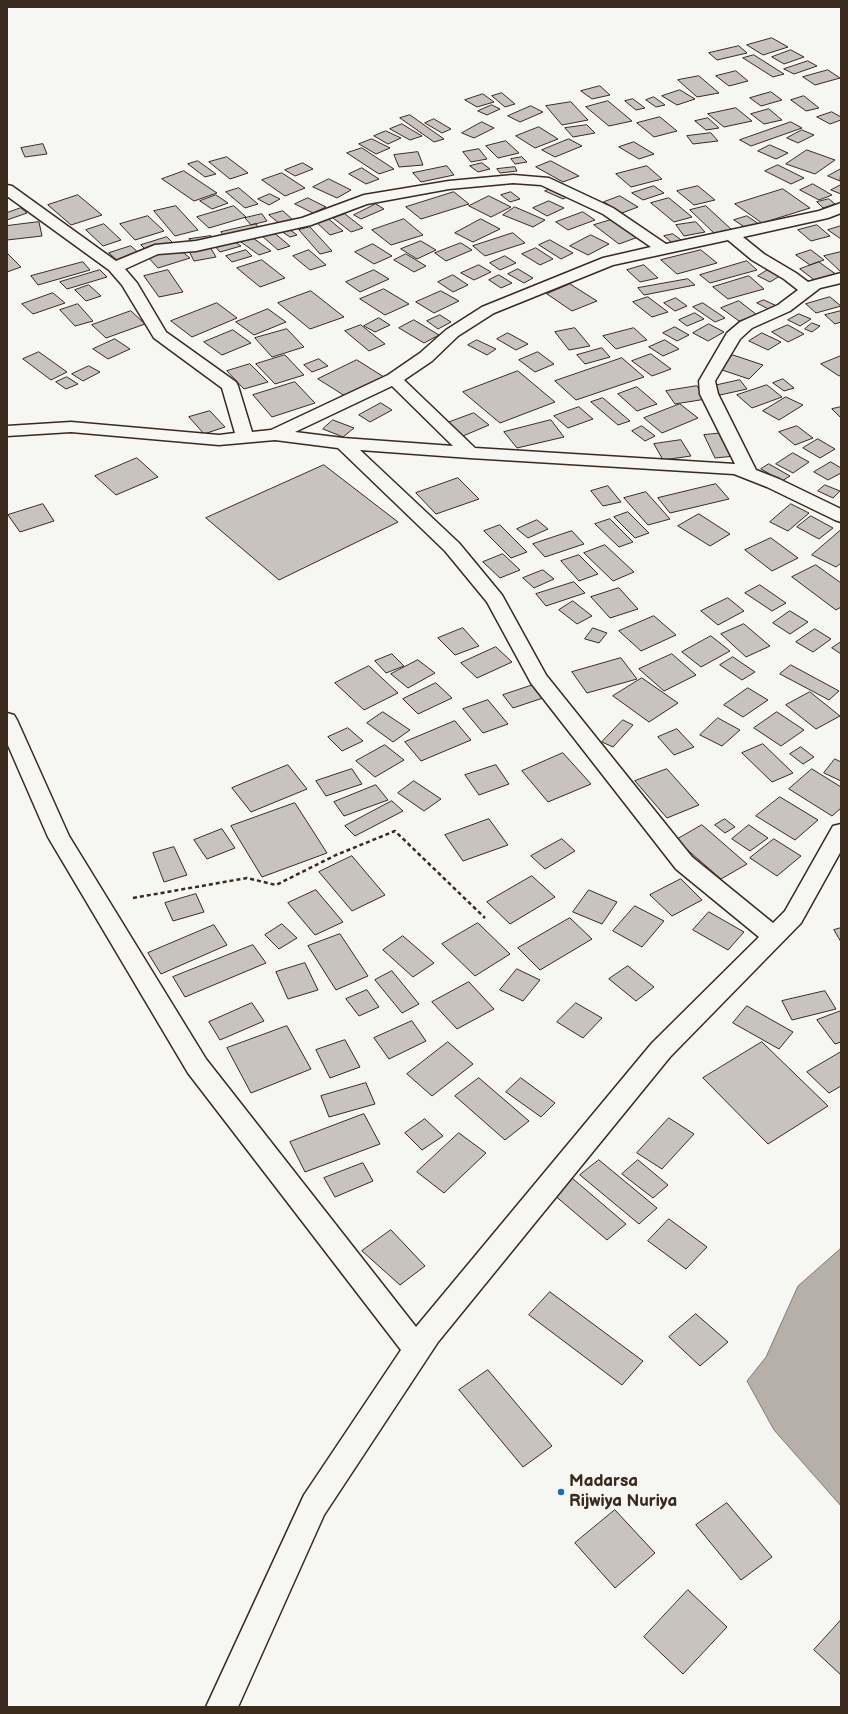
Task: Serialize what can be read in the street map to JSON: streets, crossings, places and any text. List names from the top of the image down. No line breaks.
{"places":["Madarsa Rijwiya Nuriya"]}
